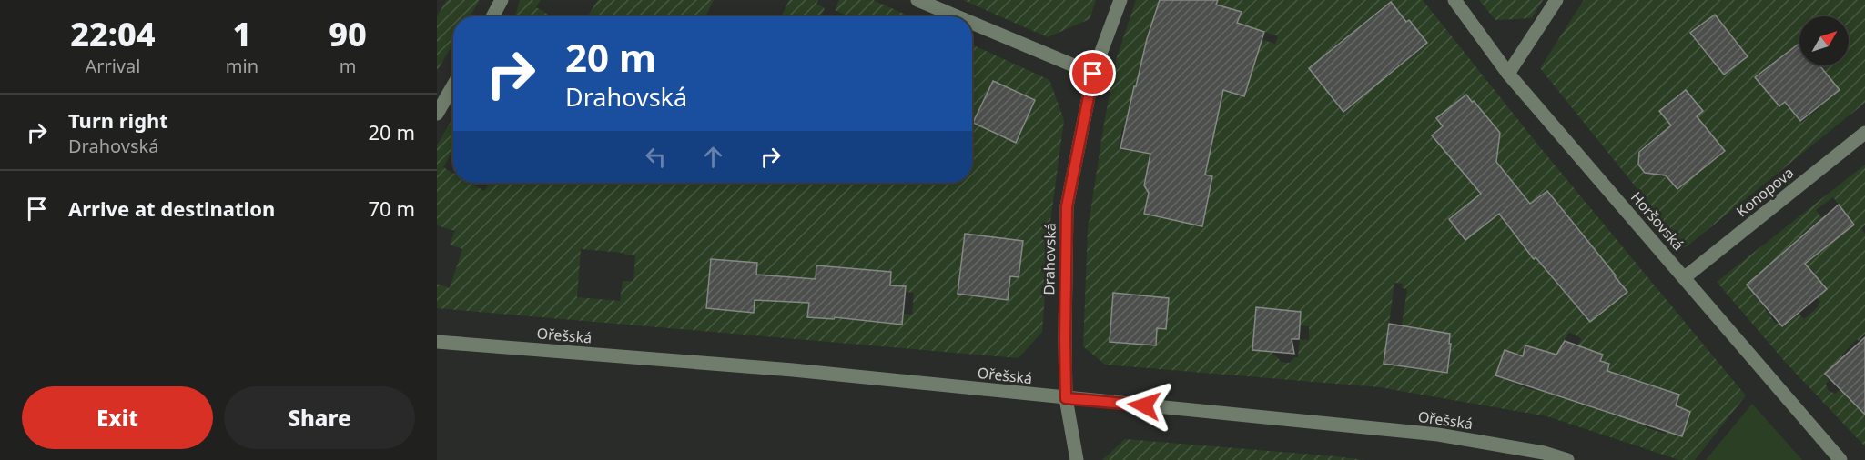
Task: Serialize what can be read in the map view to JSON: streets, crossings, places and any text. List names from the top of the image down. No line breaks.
{"streets":{"street":["Konopova","Horšovská","Drahovská","Ořešská"]},"crossings":[["Konopova","Horšovská"],["Drahovská","Ořešská"]],"north":"top right","page":{"eta":["22:04","Arrival","1","min","90","m"],"turn":["20 m","Drahovská"],"list":[{"name":"Turn right","note":"Drahovská","value":"20 m"},{"name":"Arrive at destination","value":"70 m"}],"buttons":["Exit","Share"]}}
